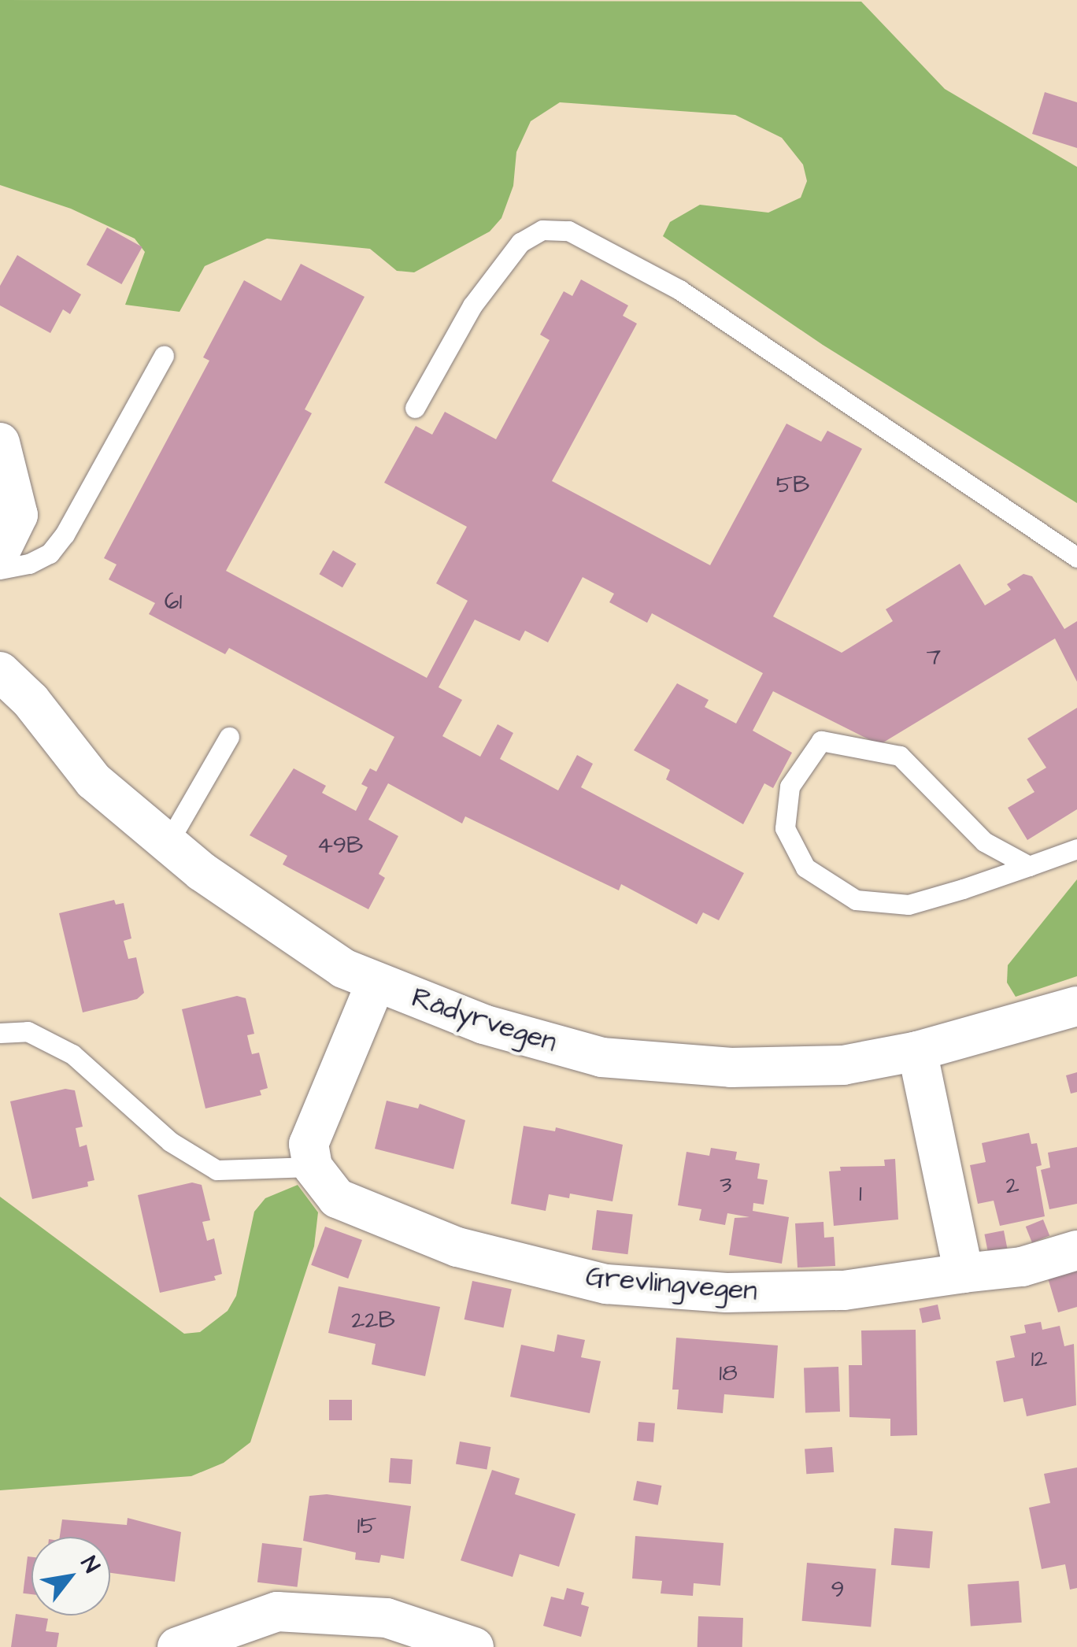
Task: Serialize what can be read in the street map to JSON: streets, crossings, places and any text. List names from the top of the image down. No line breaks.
{"streets":{"street":["Rådyrvegen","Grevlingvegen"]},"house_numbers":["5B","61","7","49B","3","2","1","22B","12","18","15","9"],"north":"top right"}
